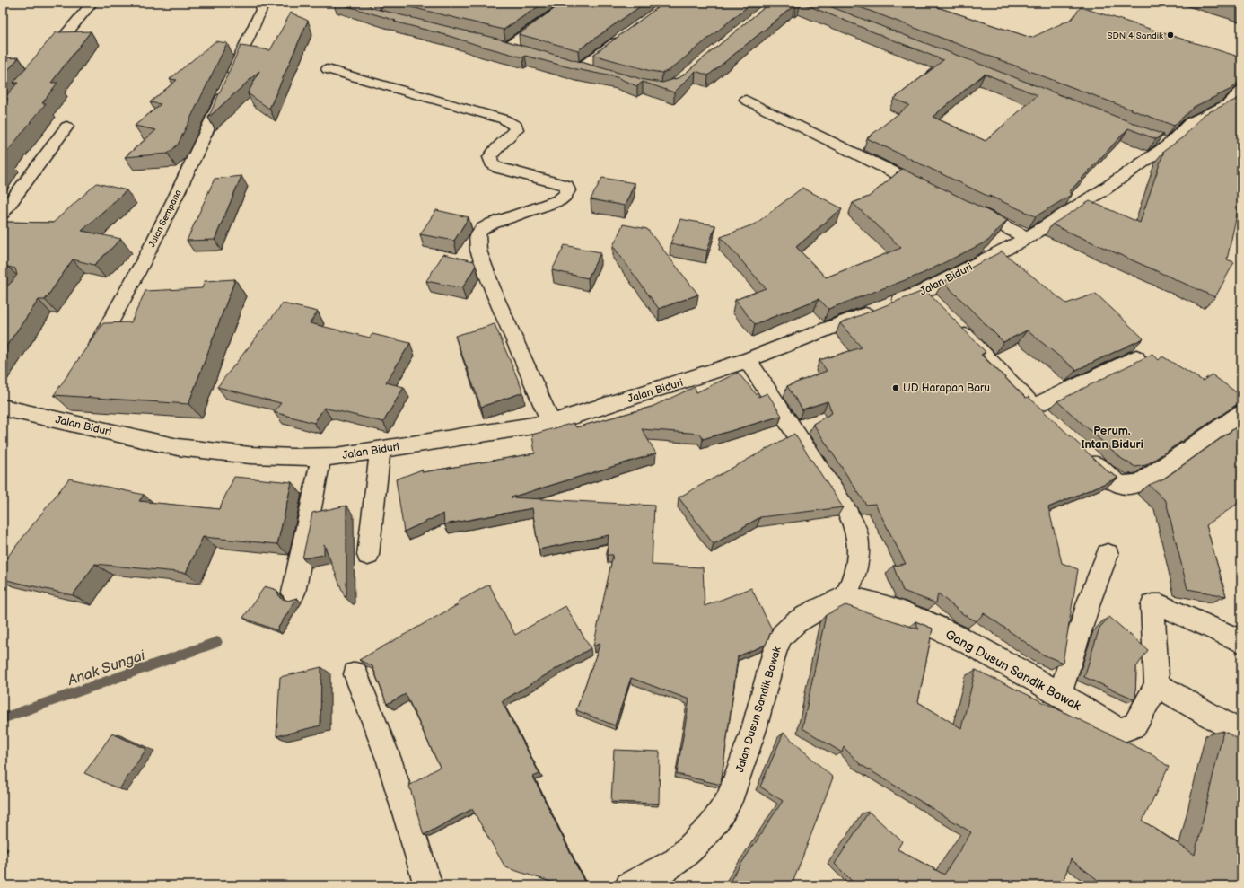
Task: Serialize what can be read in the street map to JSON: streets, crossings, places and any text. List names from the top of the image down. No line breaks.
{"streets":{"street":["Jalan Sempana","Jalan Biduri","Gang Dusun Sandik Bawak","Jalan Dusun Sandik Bawak"]},"crossings":[["Gang Dusun Sandik Bawak","Jalan Dusun Sandik Bawak"]],"districts":["Perum. Intan Biduri"],"water":["Anak Sungai"],"places":["SDN 4 Sandik","UD Harapan Baru"]}
